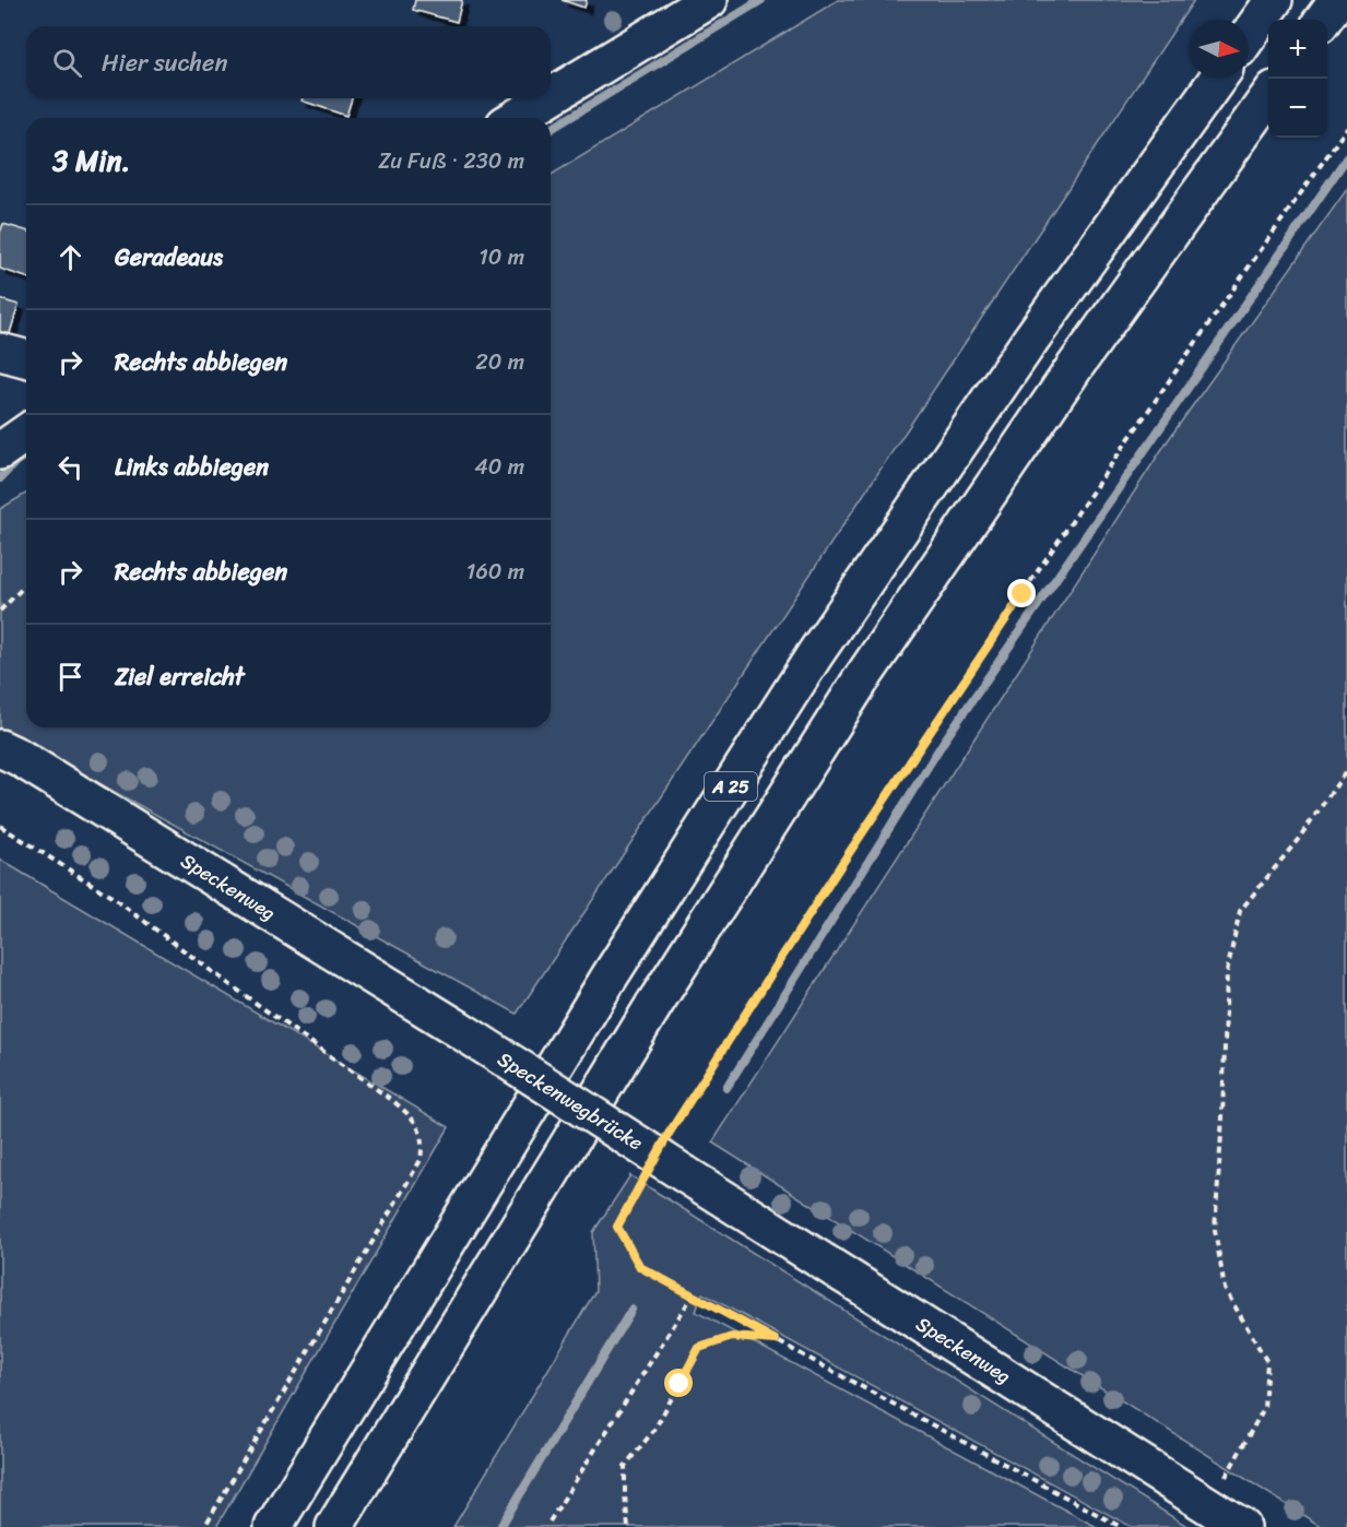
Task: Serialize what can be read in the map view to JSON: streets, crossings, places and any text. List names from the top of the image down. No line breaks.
{"streets":{"main road":["A 25","Speckenweg","Speckenwegbrücke"]},"crossings":[["Speckenweg","Speckenwegbrücke"]],"north":"right","page":{"map_buttons":["+","−"],"search":"Hier suchen","heading":["3 Min.","Zu Fuß · 230 m"],"list":[["Geradeaus","10 m"],["Rechts abbiegen","20 m"],["Links abbiegen","40 m"],["Rechts abbiegen","160 m"],"Ziel erreicht"]}}
